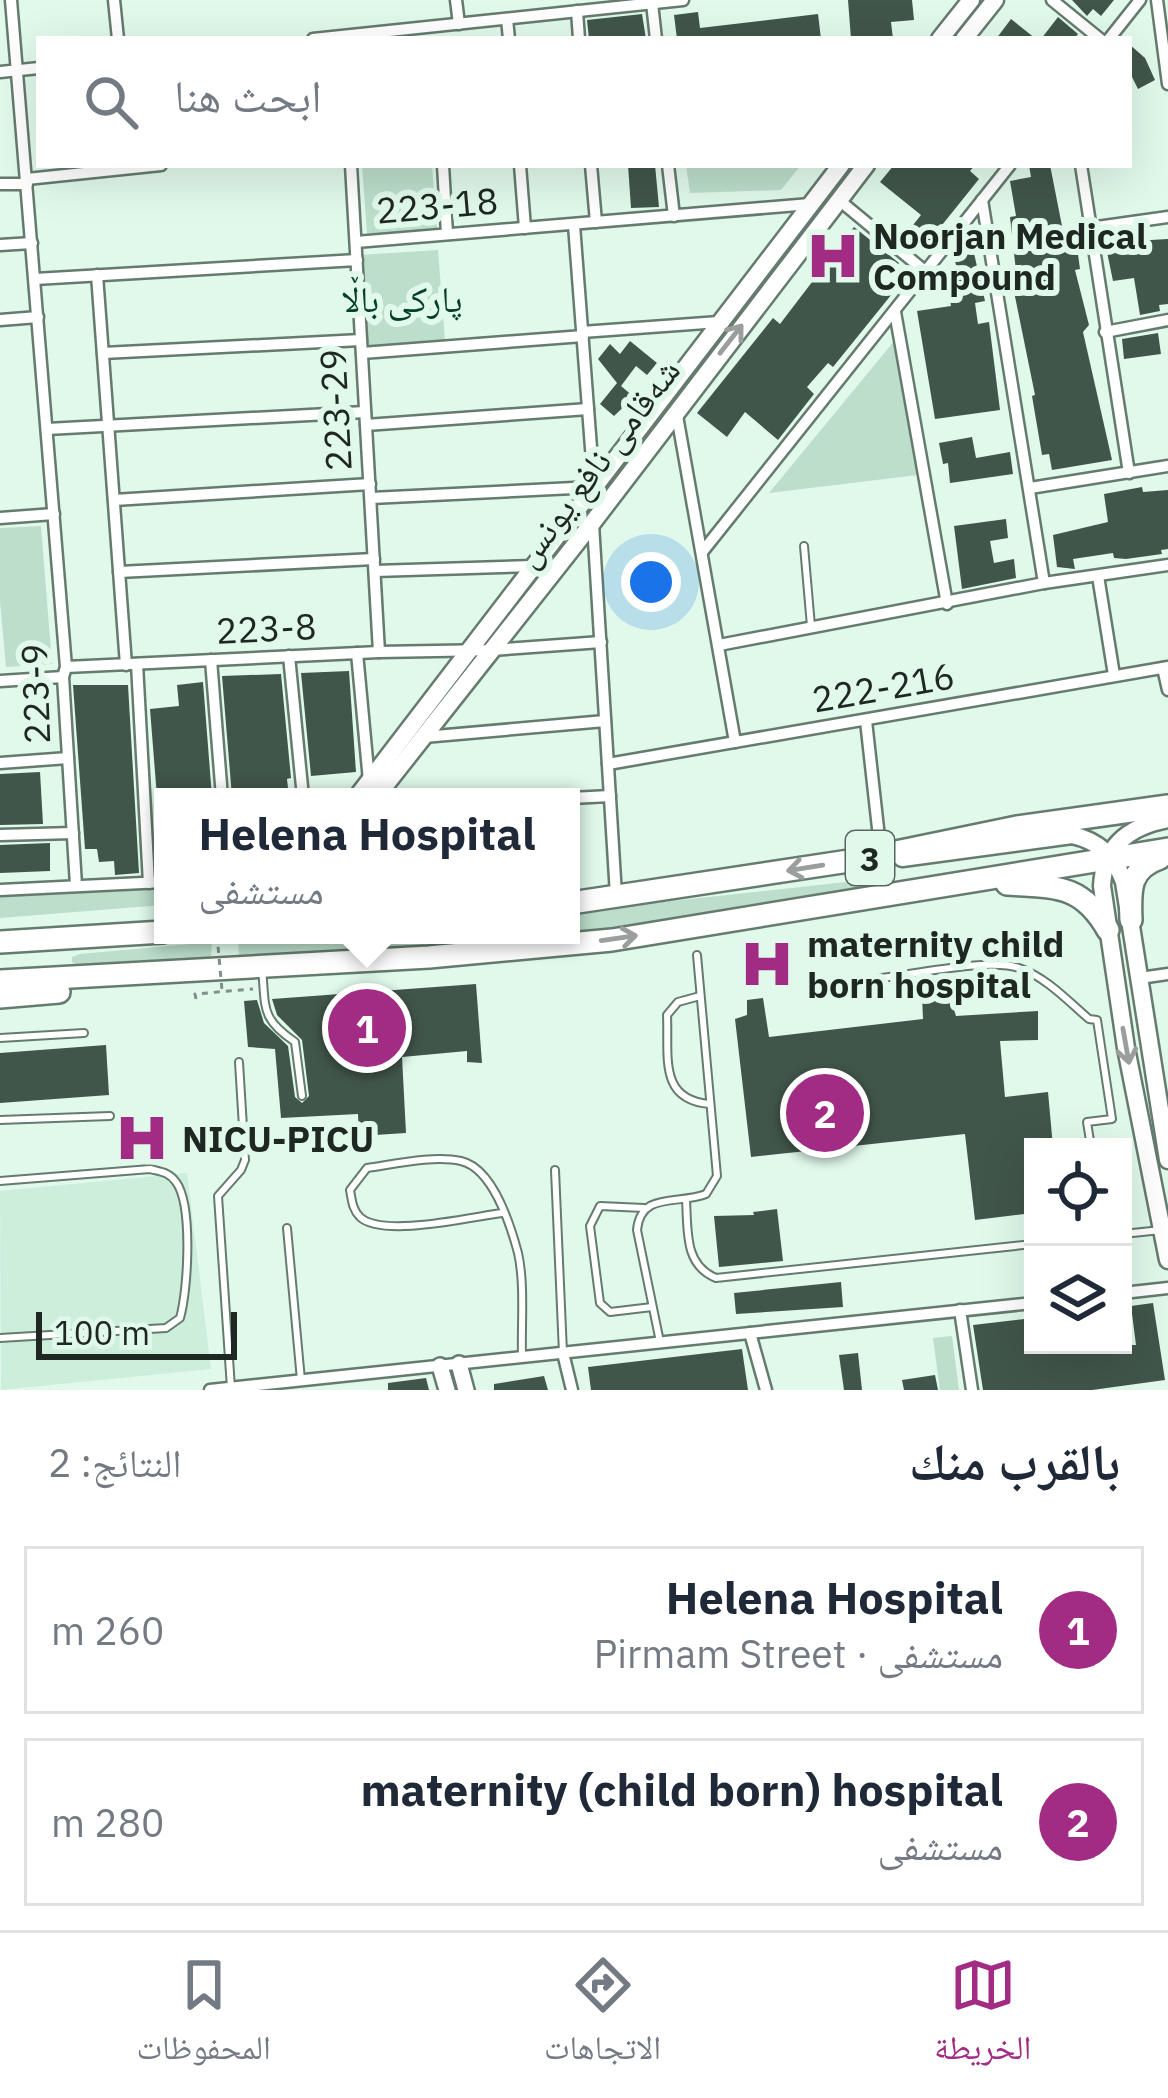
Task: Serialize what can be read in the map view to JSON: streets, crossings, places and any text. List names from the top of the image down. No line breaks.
{"streets":{"highway":["3"],"main road":["شەقامی نافع یونس"],"street":["223-18","223-29","223-8","222-216","223-9"]},"crossings":[["223-18","223-29"],["223-18","شەقامی نافع یونس"],["223-29","223-8"],["شەقامی نافع یونس","223-8"],["223-8","223-9"]],"parks":["پارکی باڵا"],"places":{"hospital":["Noorjan Medical Compound","maternity child born hospital","NICU-PICU"]},"scale_bar":"100 m","page":{"search":"ابحث هنا","popup":["Helena Hospital","مستشفى"],"pins":["1","2"],"scale":"100 m","heading":["بالقرب منك","النتائج: 2"],"list":[{"mark":"1","name":"Helena Hospital","note":"مستشفى · Pirmam Street","value":"260 m"},{"mark":"2","name":"maternity (child born) hospital","note":"مستشفى","value":"280 m"}],"nav":["الخريطة","الاتجاهات","المحفوظات"]}}
